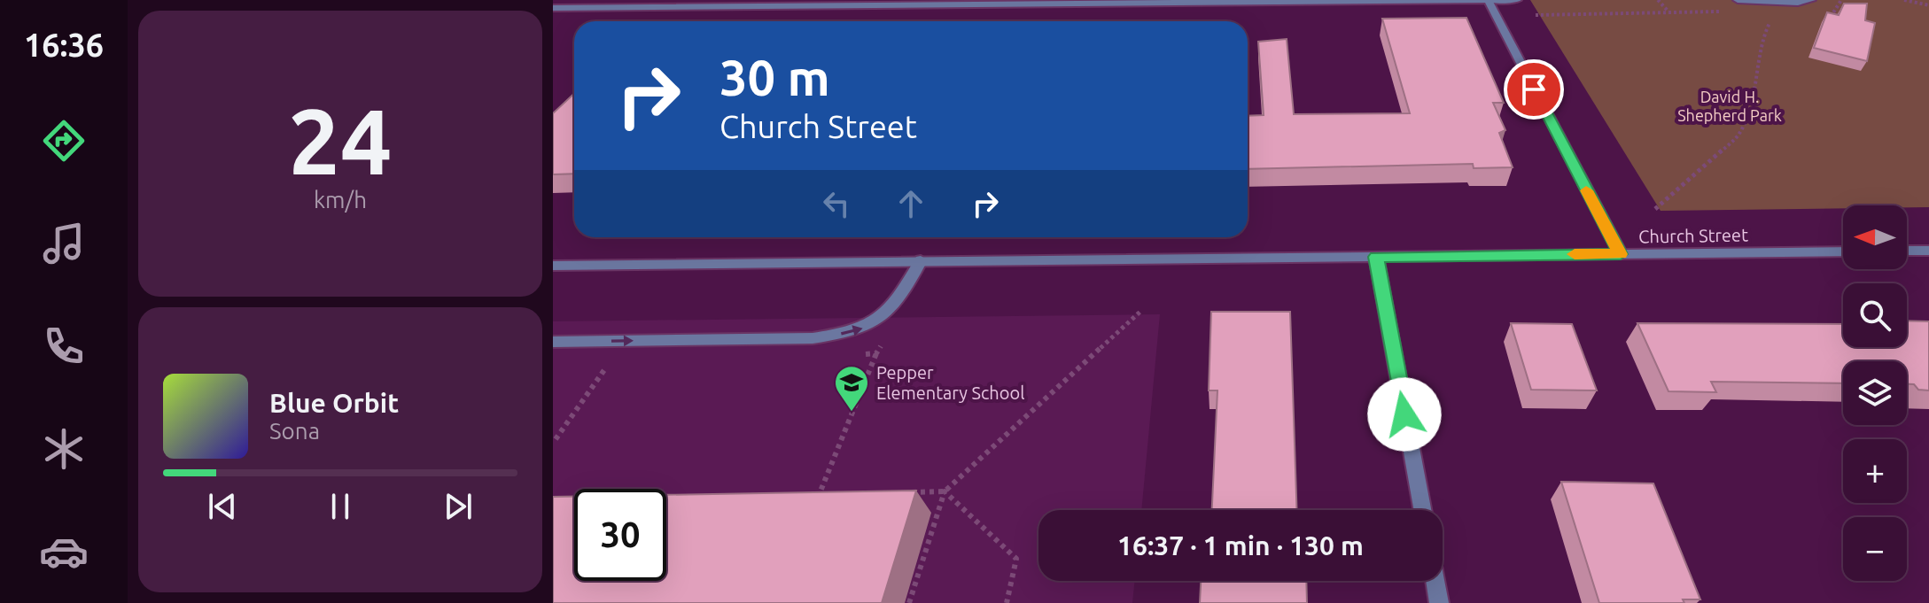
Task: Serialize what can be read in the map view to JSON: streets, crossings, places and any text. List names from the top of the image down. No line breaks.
{"streets":{"street":["Church Street"]},"parks":["David H. Shepherd Park"],"places":{"school or university":["Pepper Elementary School"]},"north":"left","page":{"tabs":"16:36","tile":["24","km/h"],"turn":["30 m","Church Street"],"map_buttons":["+","−"],"song":["Blue Orbit","Sona"],"limit":"30","trip":"16:37 · 1 min · 130 m"}}
